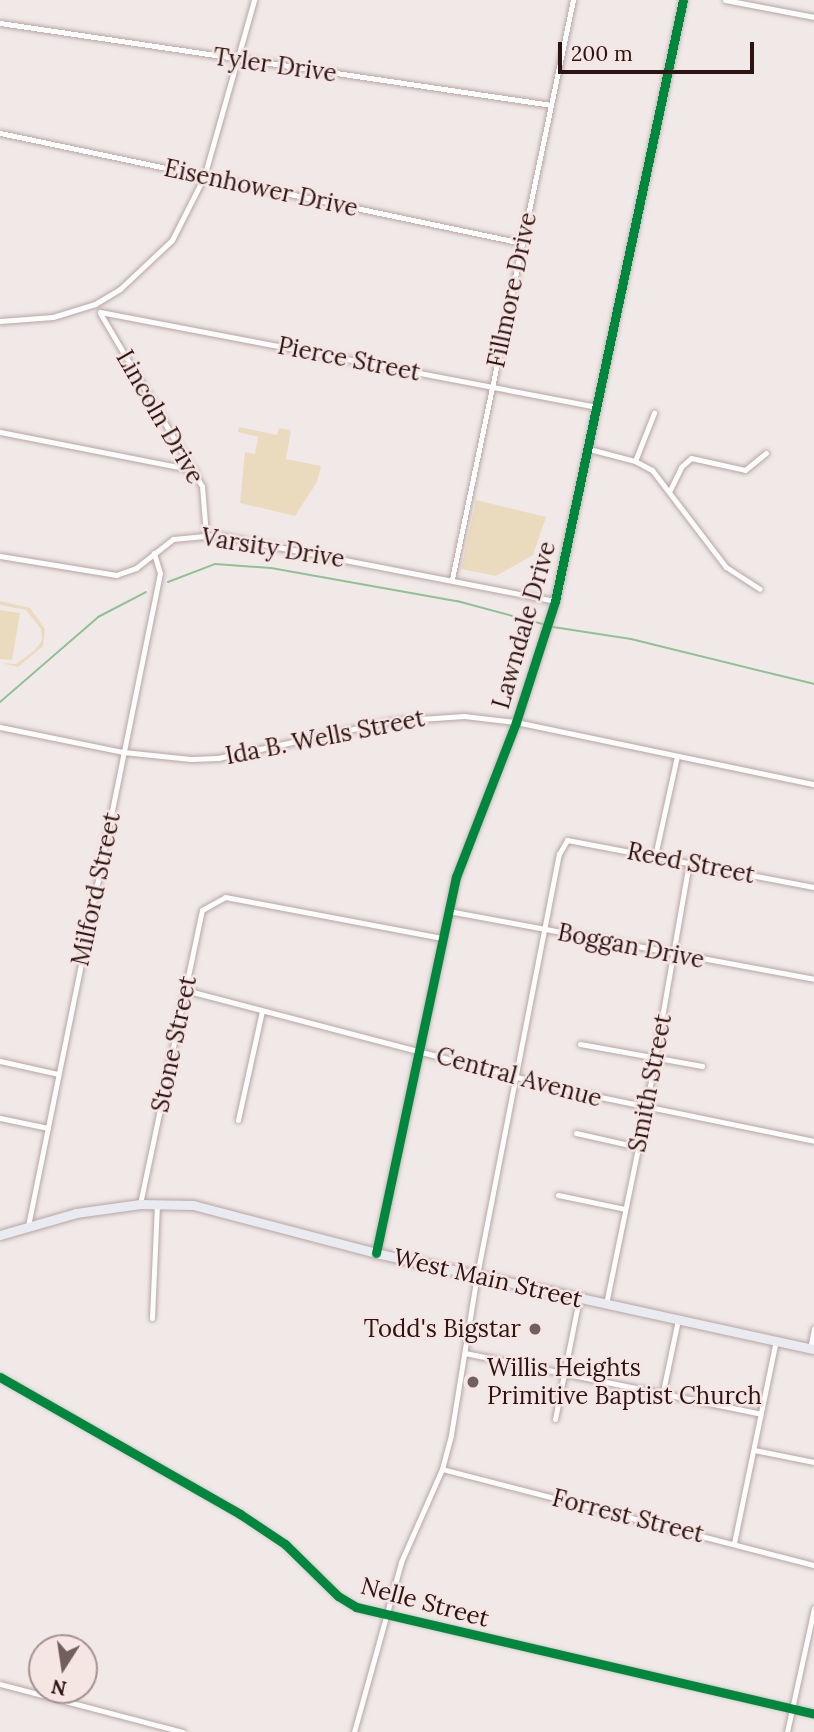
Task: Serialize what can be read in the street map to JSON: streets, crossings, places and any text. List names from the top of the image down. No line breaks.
{"streets":{"main road":["West Main Street"],"street":["Tyler Drive","Eisenhower Drive","Fillmore Drive","Pierce Street","Lincoln Drive","Varsity Drive","Lawndale Drive","Ida B. Wells Street","Reed Street","Milford Street","Boggan Drive","Stone Street","Central Avenue","Smith Street","Forrest Street","Nelle Street"]},"crossings":[["Tyler Drive","Fillmore Drive"],["Eisenhower Drive","Fillmore Drive"],["Fillmore Drive","Pierce Street"],["Fillmore Drive","Varsity Drive"],["Pierce Street","Lincoln Drive"],["Pierce Street","Lawndale Drive"],["Lincoln Drive","Varsity Drive"],["Varsity Drive","Lawndale Drive"],["Varsity Drive","Milford Street"],["Lawndale Drive","Ida B. Wells Street"],["Lawndale Drive","Boggan Drive"],["Lawndale Drive","Stone Street"],["Lawndale Drive","Central Avenue"],["Lawndale Drive","West Main Street"],["Ida B. Wells Street","Milford Street"],["Reed Street","Boggan Drive"],["Reed Street","Smith Street"],["Milford Street","West Main Street"],["Boggan Drive","Smith Street"],["Stone Street","Central Avenue"],["Stone Street","West Main Street"],["Central Avenue","Smith Street"],["Smith Street","West Main Street"]],"places":["Todd's Bigstar","Willis Heights Primitive Baptist Church"],"scale_bar":"200 m","north":"bottom"}
